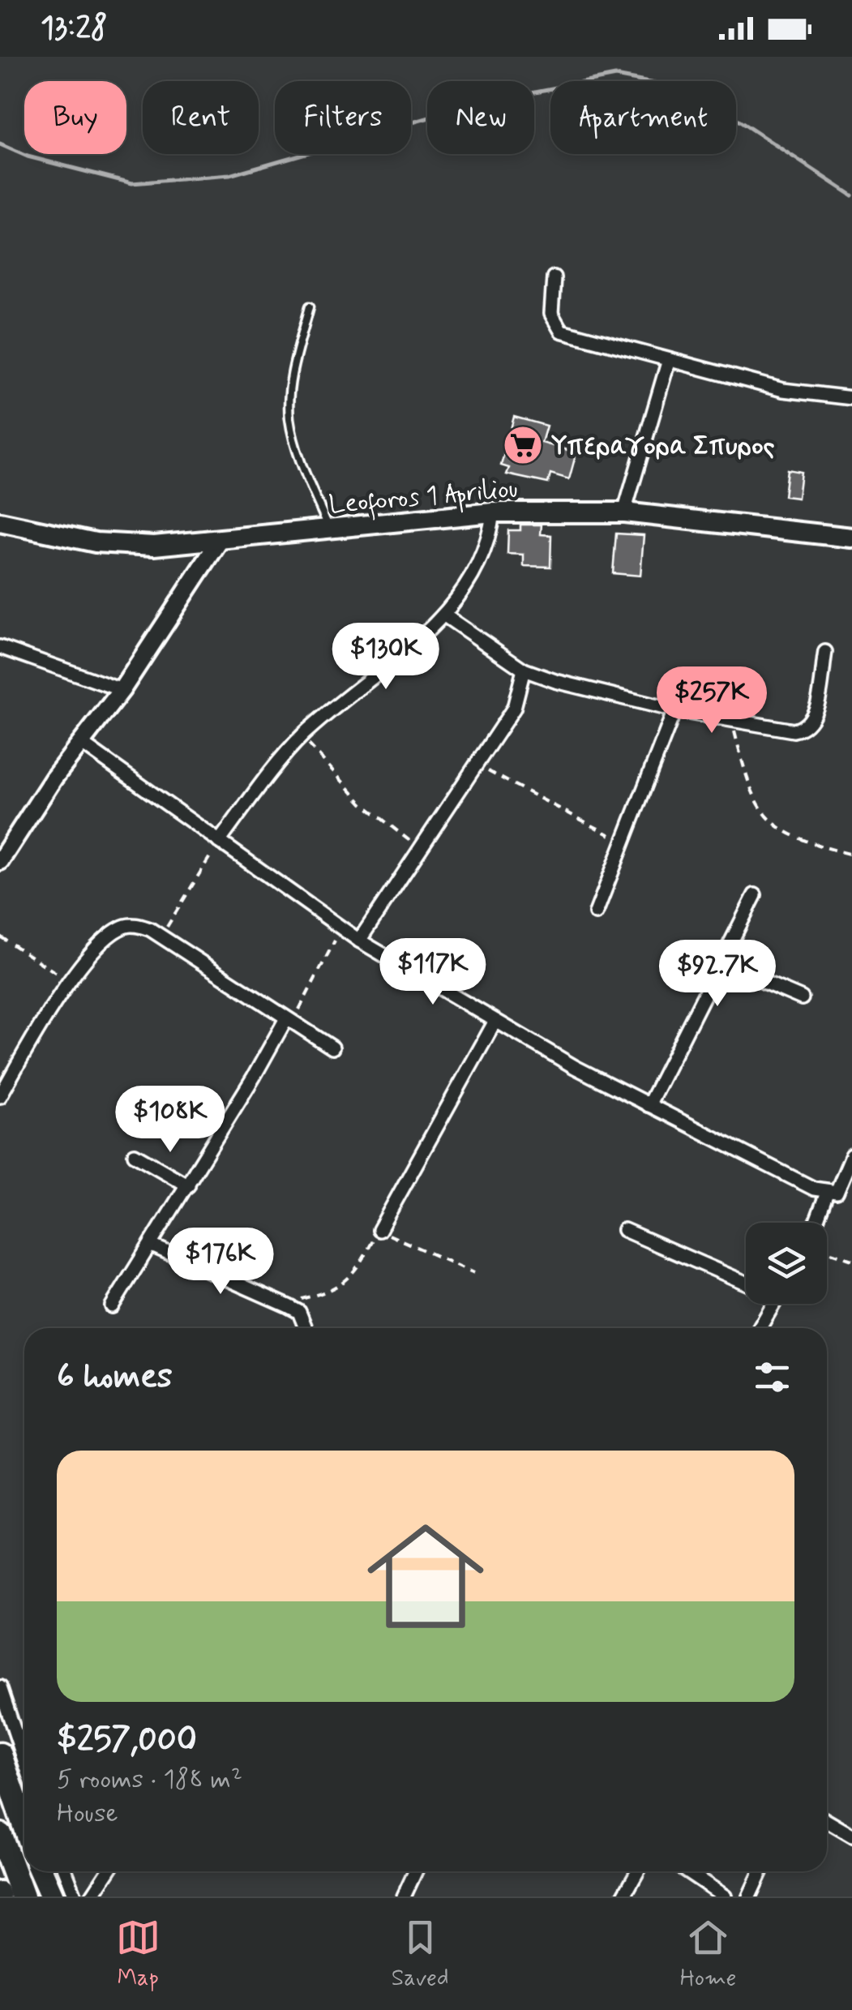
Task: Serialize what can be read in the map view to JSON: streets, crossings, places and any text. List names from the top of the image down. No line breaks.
{"streets":{"main road":["Leoforos 1 Apriliou"]},"places":{"supermarket":["Υπεραγορα Σπυρος"]},"page":{"status":"13:28","chip":["Buy","Rent","Filters","New","Apartment"],"price":["$130K","$257K","$117K","$92.7K","$108K","$176K"],"heading":"6 homes","list":[{"name":"$257,000","note":"5 rooms · 188 m² · House"}],"tabs":["Map","Saved","Home"]}}
